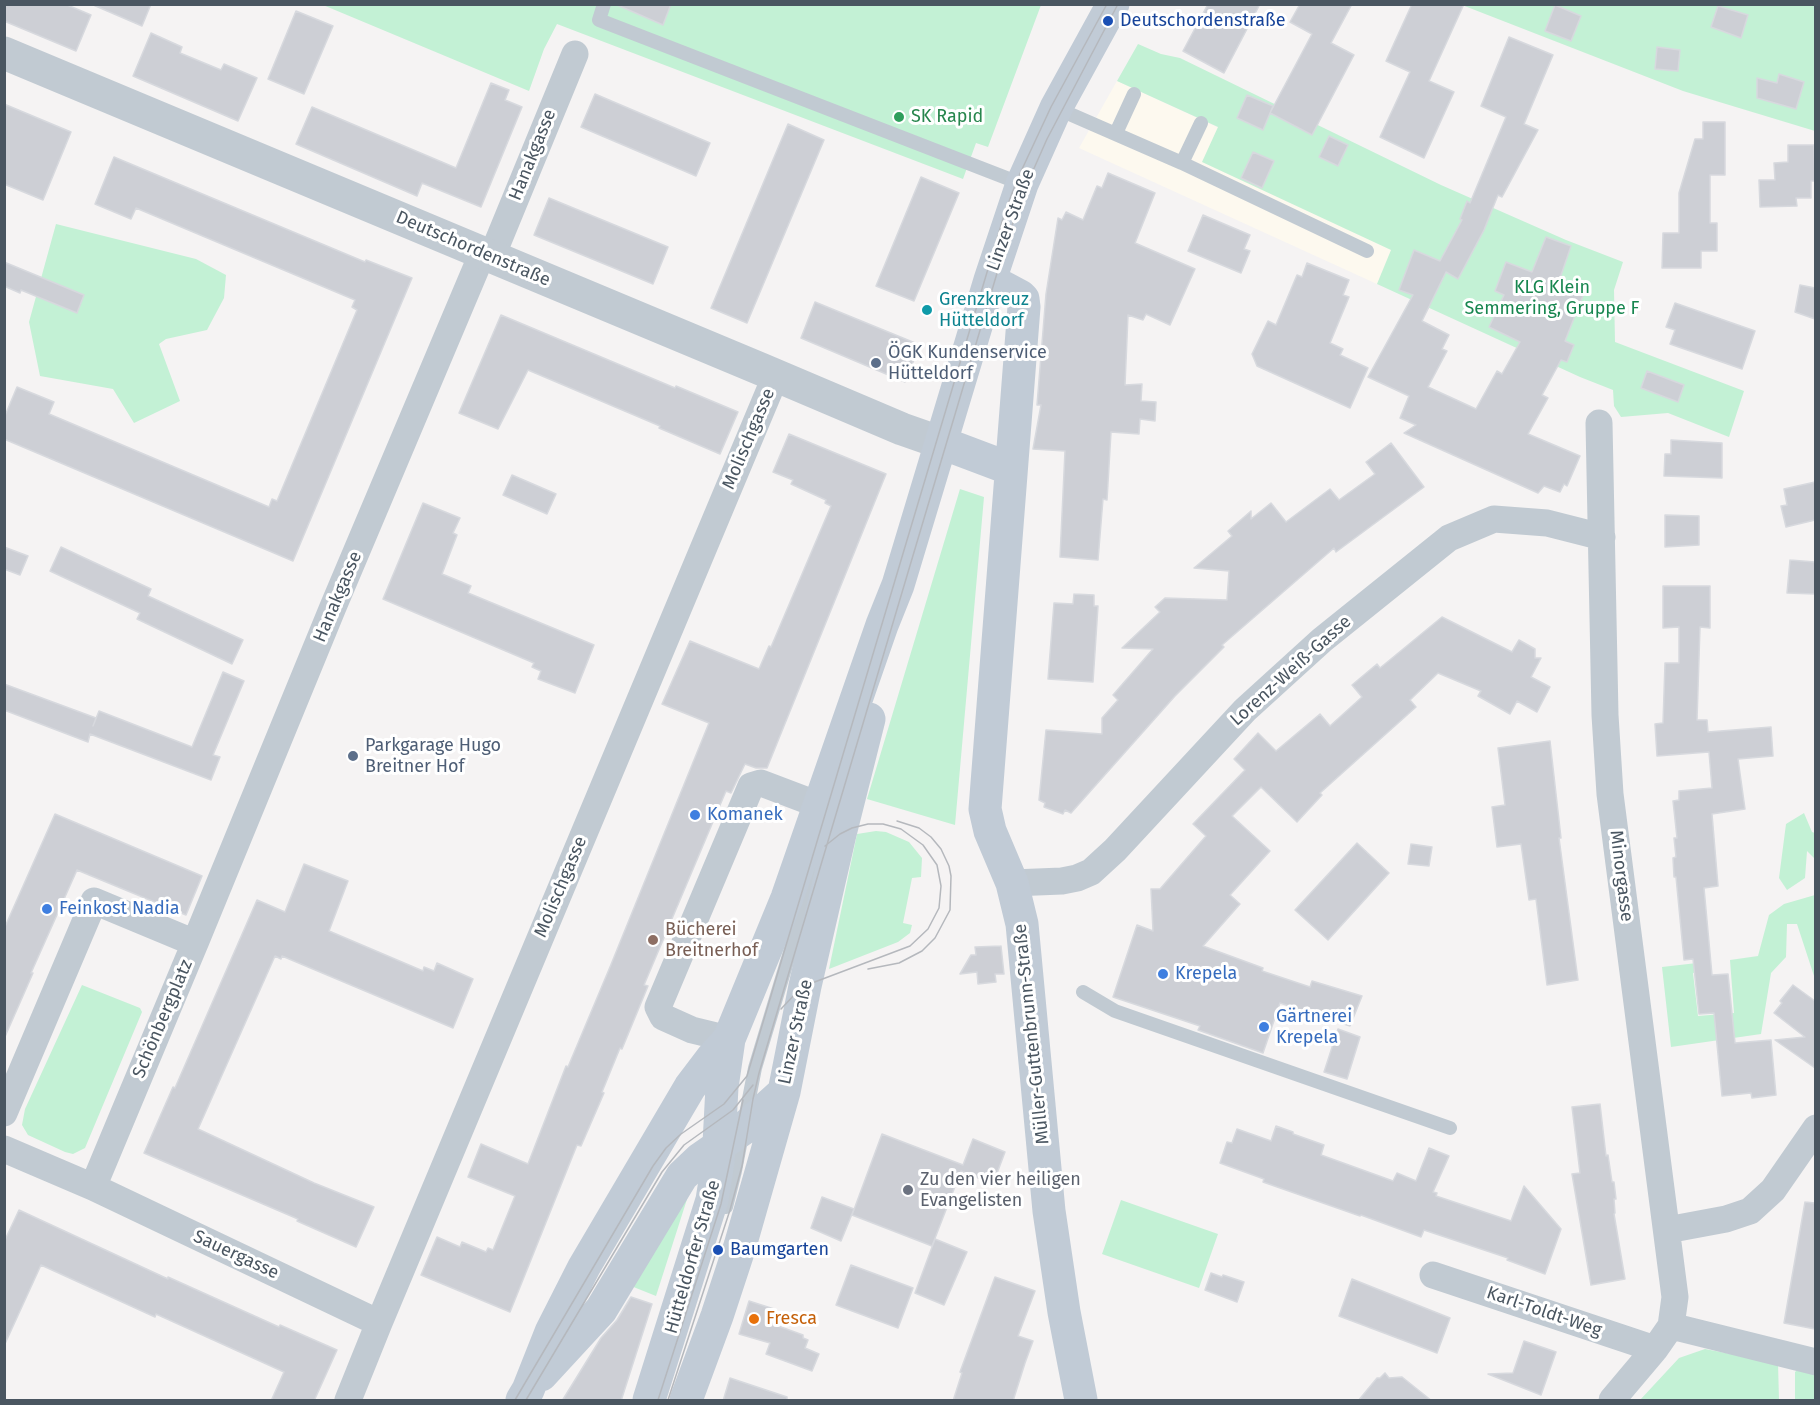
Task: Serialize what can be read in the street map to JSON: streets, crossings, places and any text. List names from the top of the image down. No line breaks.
{"streets":{"main road":["Linzer Straße","Müller-Guttenbrunn-Straße","Hütteldorfer Straße"],"street":["Hanakgasse","Deutschordenstraße","Molischgasse","Lorenz-Weiß-Gasse","Minorgasse","Schönbergplatz","Sauergasse","Karl-Toldt-Weg"]},"crossings":[["Hanakgasse","Deutschordenstraße"],["Hanakgasse","Schönbergplatz"],["Linzer Straße","Deutschordenstraße"],["Linzer Straße","Hütteldorfer Straße"],["Deutschordenstraße","Molischgasse"],["Molischgasse","Sauergasse"],["Lorenz-Weiß-Gasse","Minorgasse"],["Lorenz-Weiß-Gasse","Müller-Guttenbrunn-Straße"],["Schönbergplatz","Sauergasse"]],"parks":["KLG Klein Semmering, Gruppe F"],"places":["Deutschordenstraße","SK Rapid","Grenzkreuz Hütteldorf","ÖGK Kundenservice Hütteldorf","Parkgarage Hugo Breitner Hof","Komanek","Feinkost Nadia","Bücherei Breitnerhof","Krepela","Gärtnerei Krepela","Zu den vier heiligen Evangelisten","Baumgarten","Fresca"]}
